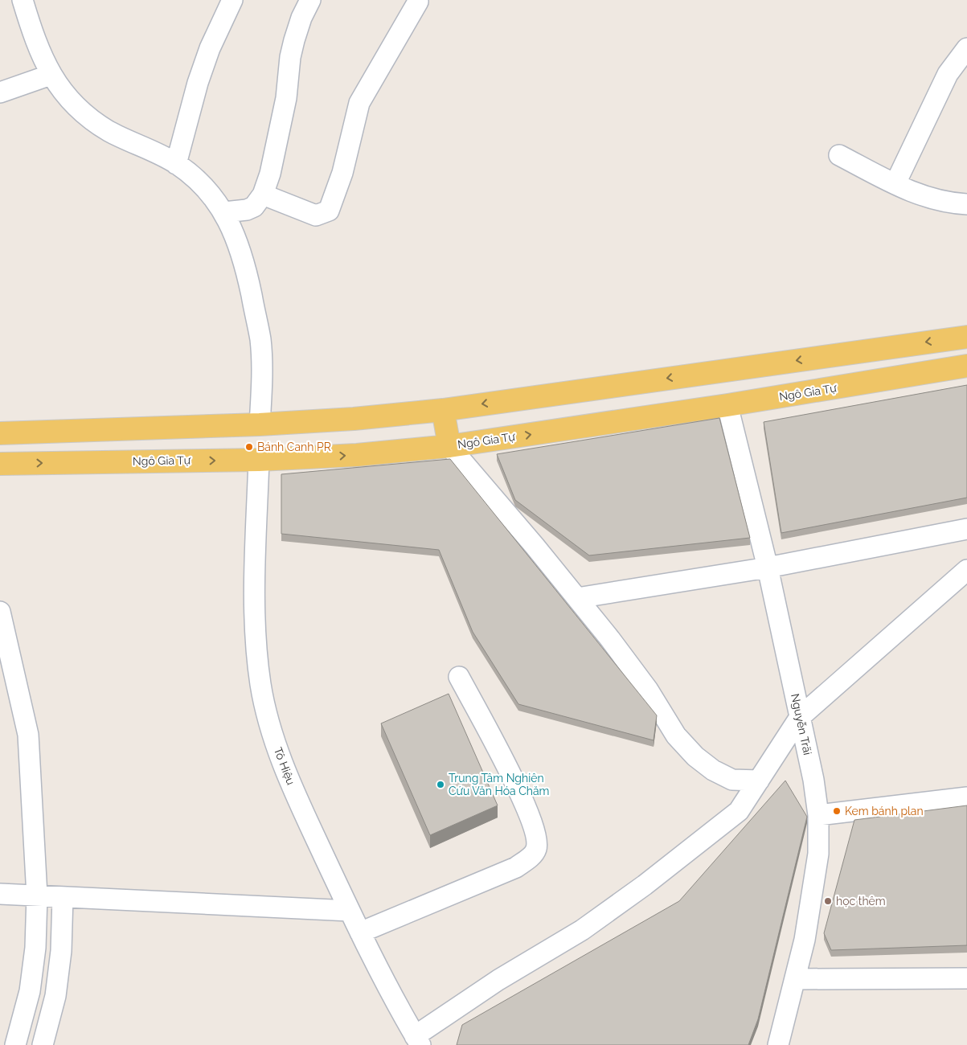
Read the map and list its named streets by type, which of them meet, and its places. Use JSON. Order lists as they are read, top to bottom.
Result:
{
  "streets": {
    "main road": ["Ngô Gia Tự"],
    "street": ["Nguyễn Trãi", "Tô Hiệu"]
  },
  "crossings": [
    ["Ngô Gia Tự", "Nguyễn Trãi"],
    ["Ngô Gia Tự", "Tô Hiệu"]
  ],
  "places": [
    "Bánh Canh PR",
    "Trung Tâm Nghiên Cứu Văn Hóa Chăm",
    "Kem bánh plan",
    "học thêm"
  ]
}
